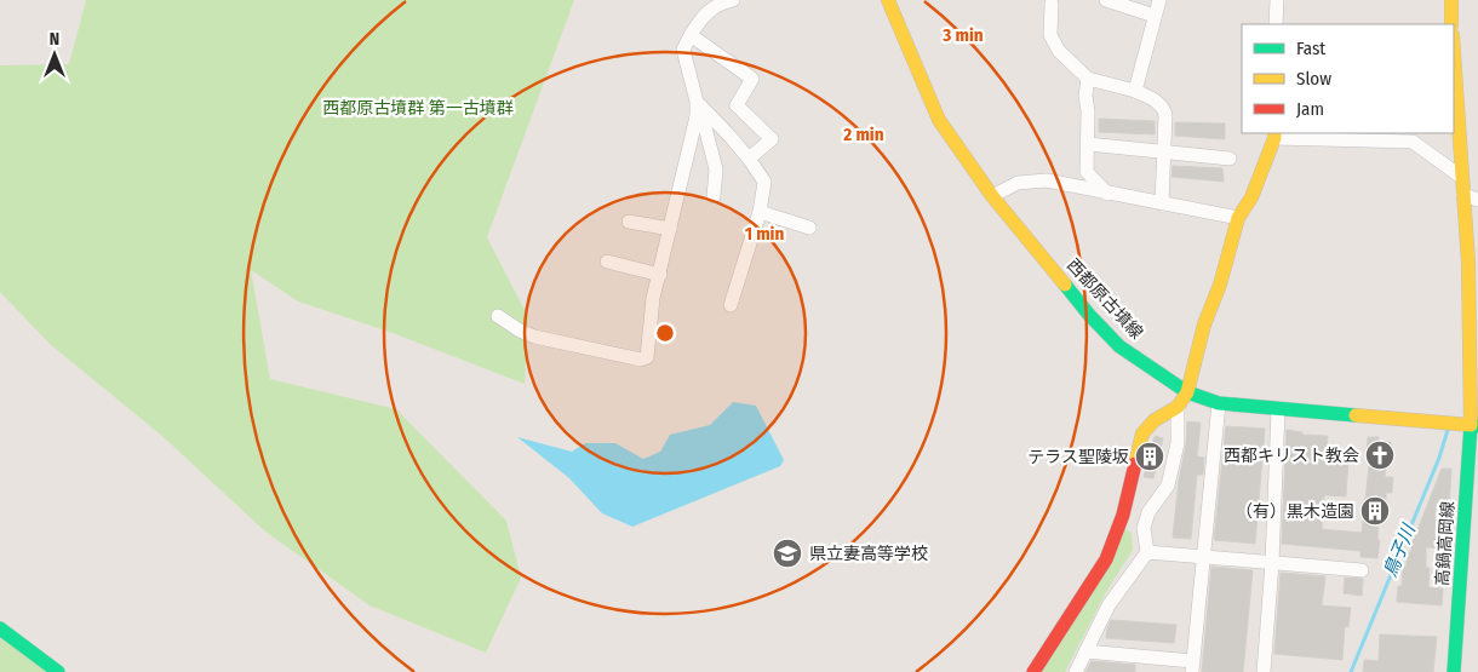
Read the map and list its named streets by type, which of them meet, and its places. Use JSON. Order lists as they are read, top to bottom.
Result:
{
  "streets": {
    "street": ["西都原古墳線", "高鍋高岡線"]
  },
  "crossings": [
    ["西都原古墳線", "高鍋高岡線"]
  ],
  "water": ["鳥子川"],
  "parks": ["西都原古墳群 第一古墳群"],
  "places": {
    "church": ["西都キリスト教会"],
    "building": ["テラス聖陵坂", "（有）黒木造園"],
    "school or university": ["県立妻高等学校"]
  },
  "legend": ["Fast", "Slow", "Jam"],
  "north": "top",
  "rings": ["3 min", "2 min", "1 min"]
}
